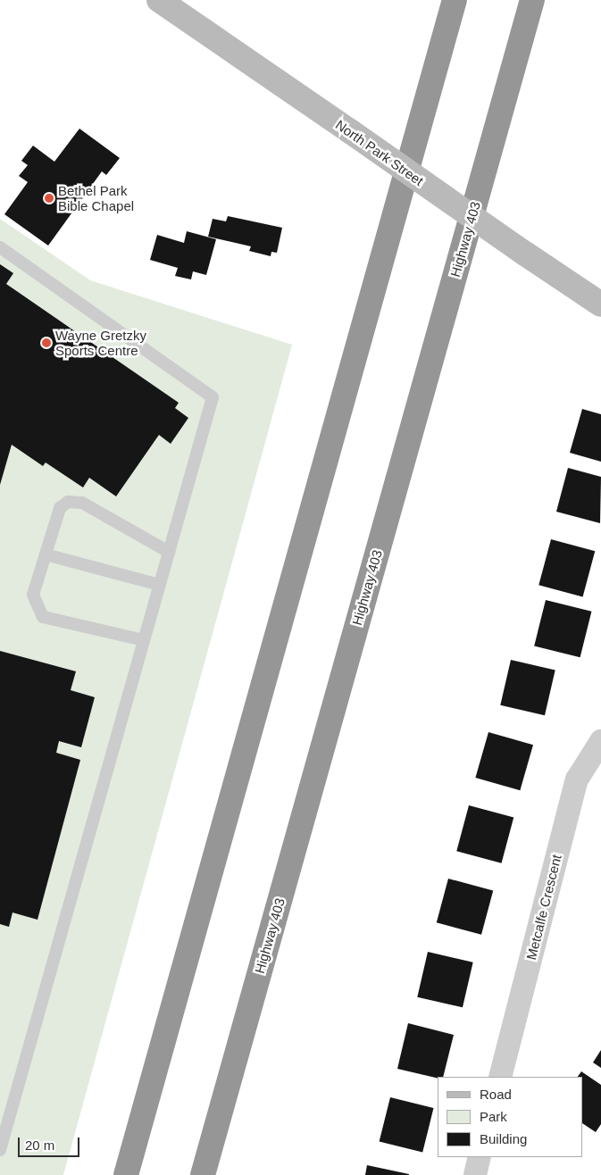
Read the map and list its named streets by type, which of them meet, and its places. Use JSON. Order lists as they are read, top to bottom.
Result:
{
  "streets": {
    "highway": ["Highway 403"],
    "main road": ["North Park Street"],
    "street": ["Metcalfe Crescent"]
  },
  "places": ["Bethel Park Bible Chapel", "Wayne Gretzky Sports Centre"],
  "legend": ["Road", "Park", "Building"],
  "scale_bar": "20 m"
}
